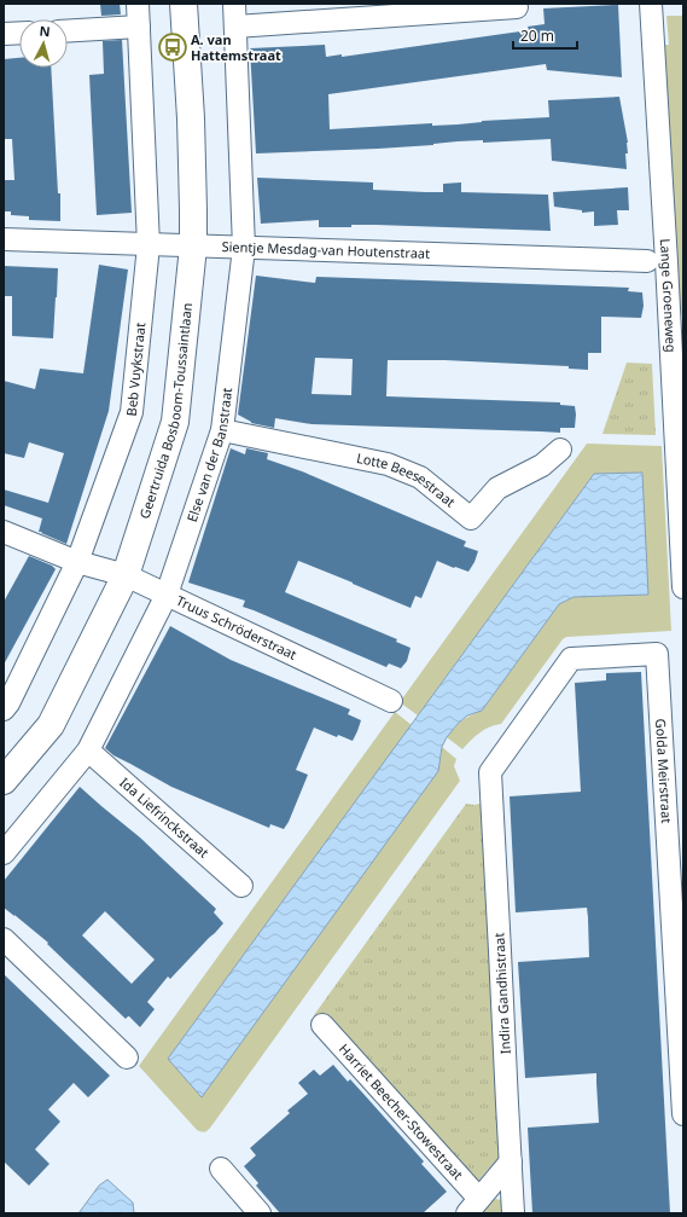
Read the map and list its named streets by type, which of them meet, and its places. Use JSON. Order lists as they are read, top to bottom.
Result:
{
  "streets": {
    "street": [
      "Sientje Mesdag-van Houtenstraat",
      "Lange Groeneweg",
      "Beb Vuykstraat",
      "Geertruida Bosboom-Toussaintlaan",
      "Else van der Banstraat",
      "Lotte Beesestraat",
      "Truus Schröderstraat",
      "Golda Meirstraat",
      "Ida Liefrinckstraat",
      "Indira Gandhistraat",
      "Harriet Beecher-Stowestraat"
    ]
  },
  "crossings": [
    ["Sientje Mesdag-van Houtenstraat", "Beb Vuykstraat"],
    ["Sientje Mesdag-van Houtenstraat", "Geertruida Bosboom-Toussaintlaan"],
    ["Sientje Mesdag-van Houtenstraat", "Else van der Banstraat"],
    ["Beb Vuykstraat", "Truus Schröderstraat"],
    ["Geertruida Bosboom-Toussaintlaan", "Truus Schröderstraat"],
    ["Else van der Banstraat", "Lotte Beesestraat"],
    ["Else van der Banstraat", "Truus Schröderstraat"],
    ["Else van der Banstraat", "Ida Liefrinckstraat"],
    ["Golda Meirstraat", "Indira Gandhistraat"]
  ],
  "places": {
    "bus stop": ["A. van Hattemstraat"]
  },
  "scale_bar": "20 m",
  "north": "top"
}
